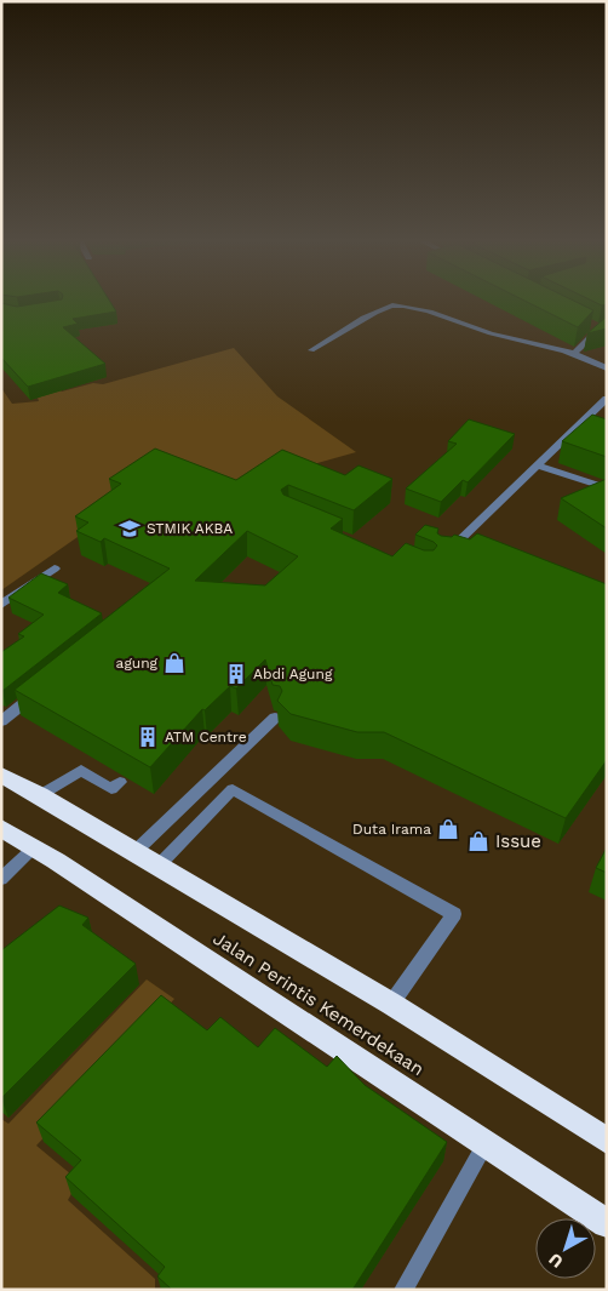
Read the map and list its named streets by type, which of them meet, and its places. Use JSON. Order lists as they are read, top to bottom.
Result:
{
  "streets": {
    "highway": ["Jalan Perintis Kemerdekaan"]
  },
  "places": {
    "school or university": ["STMIK AKBA"],
    "shop": ["agung", "Duta Irama", "Issue"],
    "building": ["Abdi Agung", "ATM Centre"]
  },
  "north": "bottom left"
}
